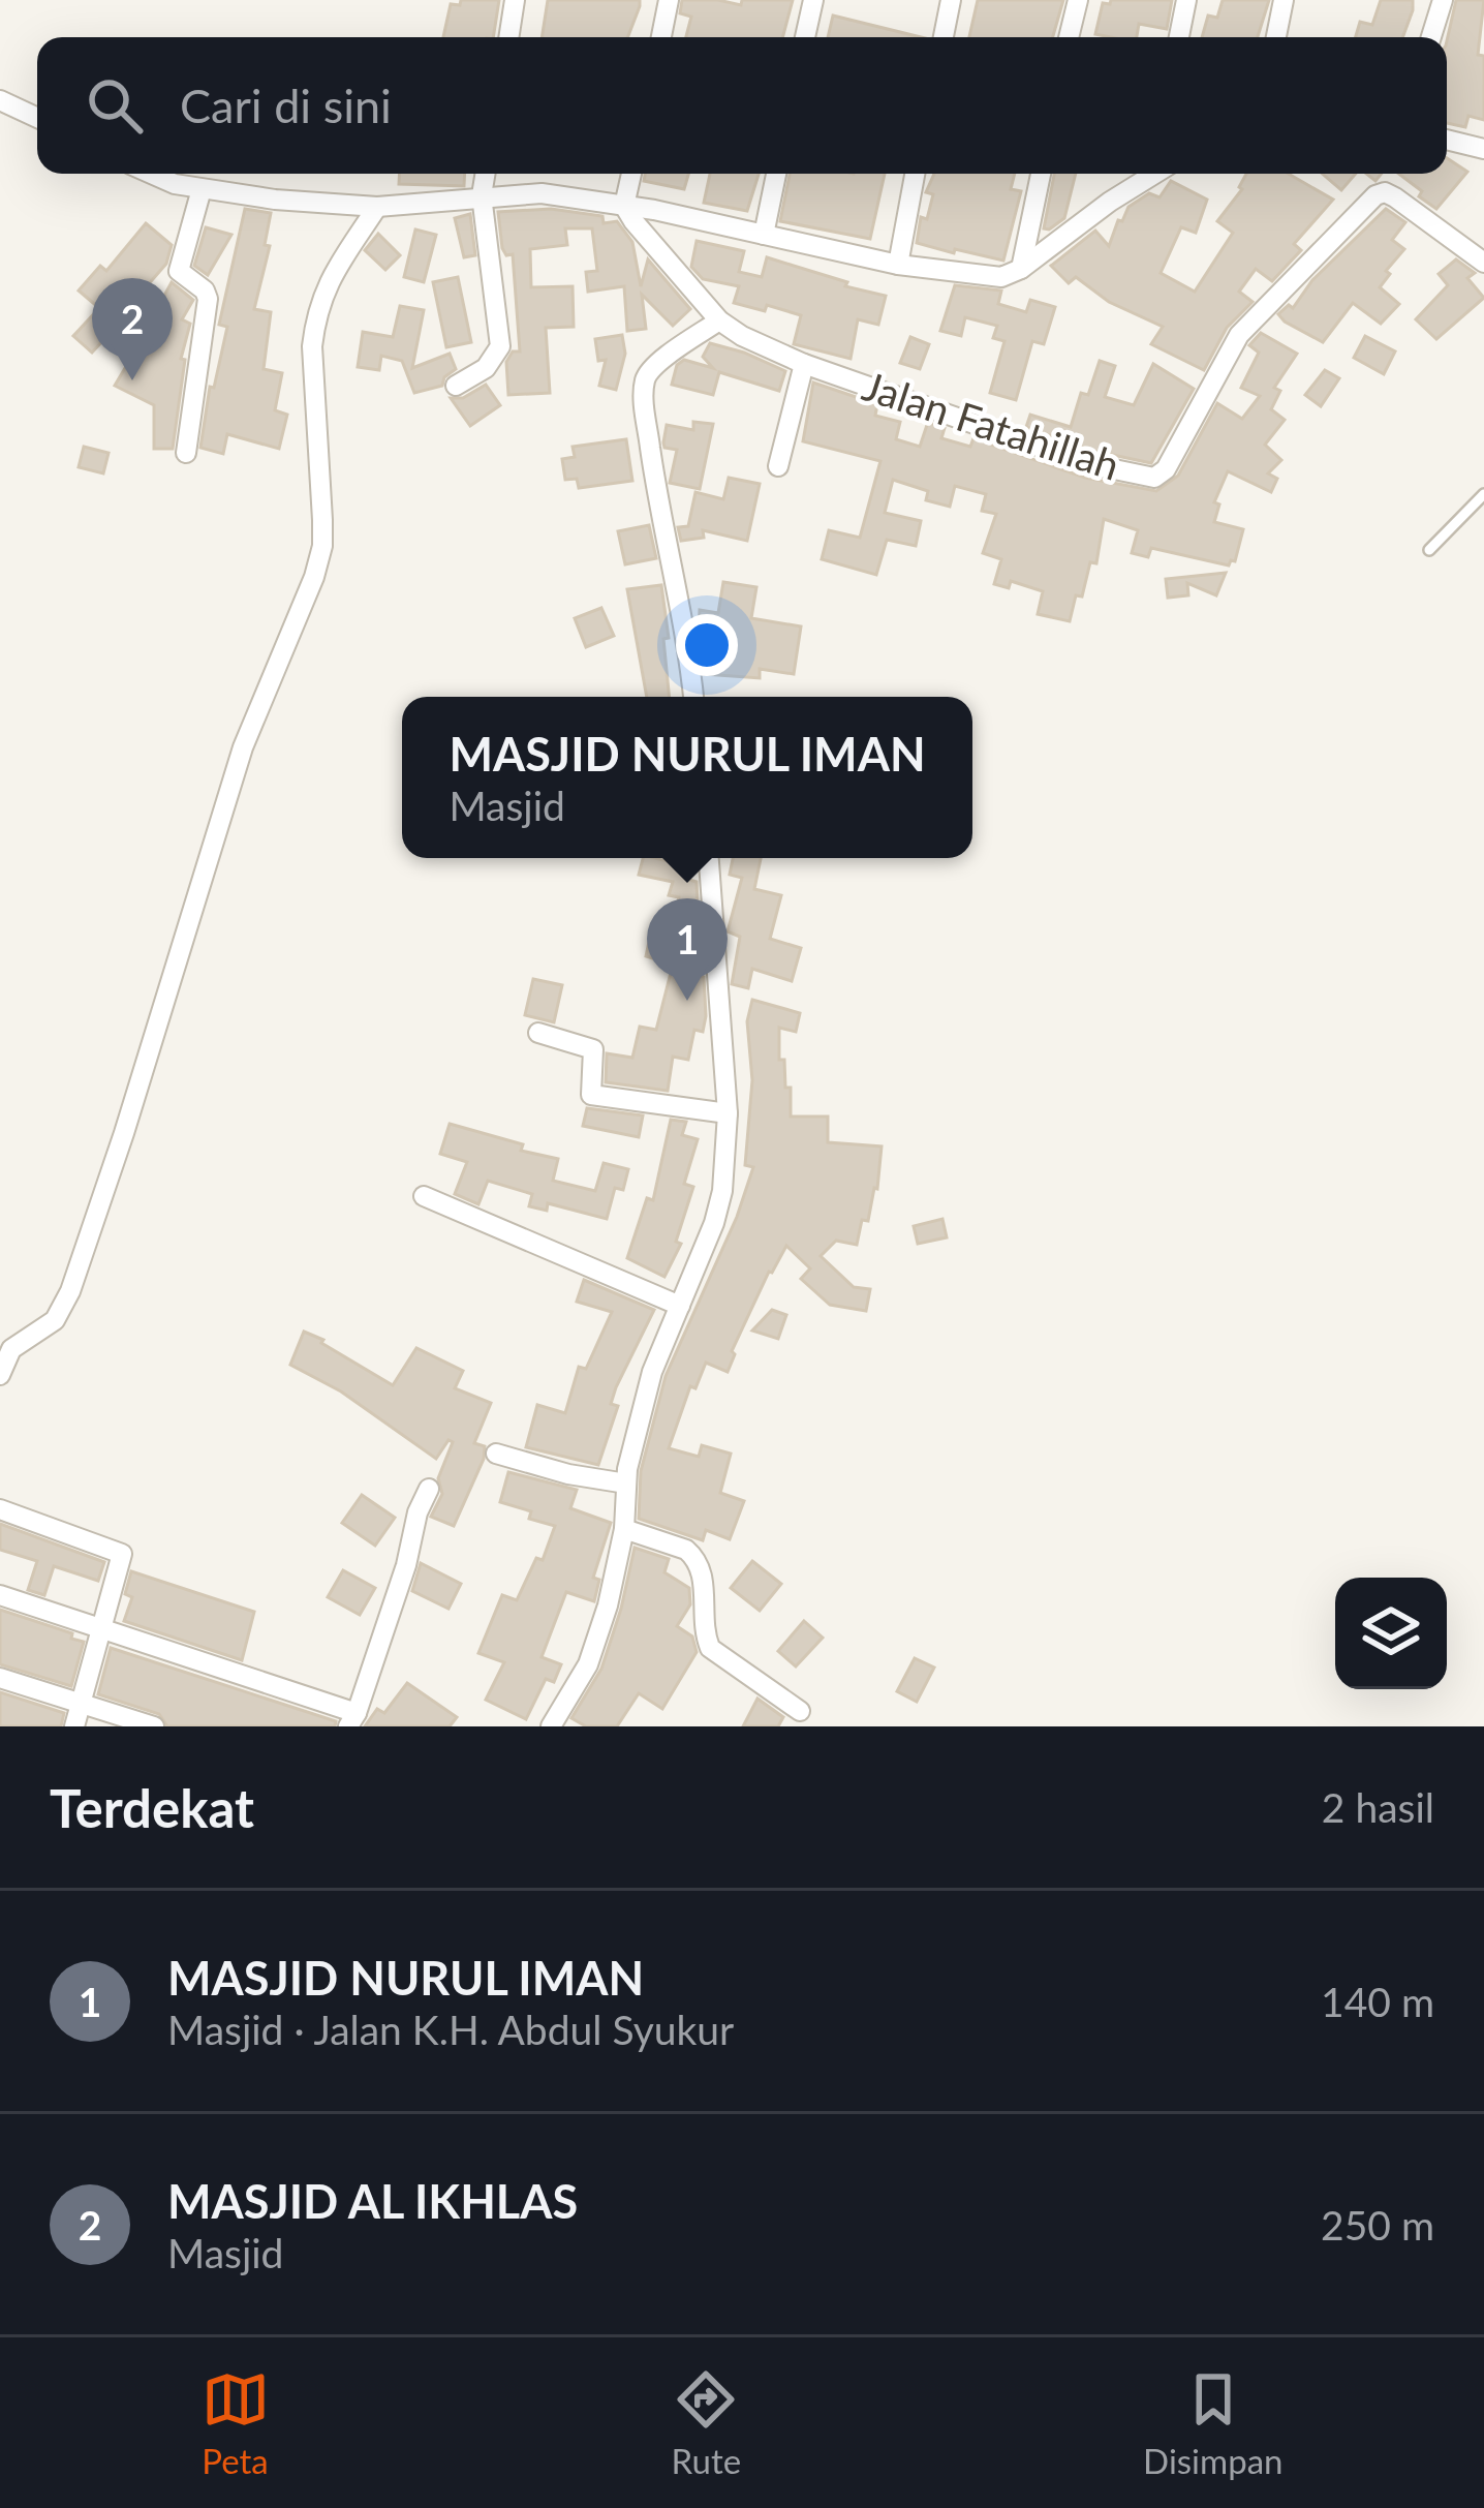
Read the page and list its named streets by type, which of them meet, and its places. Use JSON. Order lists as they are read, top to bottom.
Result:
{
  "streets": {
    "street": ["Jalan Fatahillah"]
  },
  "page": {
    "search": "Cari di sini",
    "pins": ["2", "1"],
    "popup": ["MASJID NURUL IMAN", "Masjid"],
    "heading": ["Terdekat", "2 hasil"],
    "list": [
      {
        "mark": "1",
        "name": "MASJID NURUL IMAN",
        "note": "Masjid · Jalan K.H. Abdul Syukur",
        "value": "140 m"
      },
      {
        "mark": "2",
        "name": "MASJID AL IKHLAS",
        "note": "Masjid",
        "value": "250 m"
      }
    ],
    "nav": ["Peta", "Rute", "Disimpan"]
  }
}
